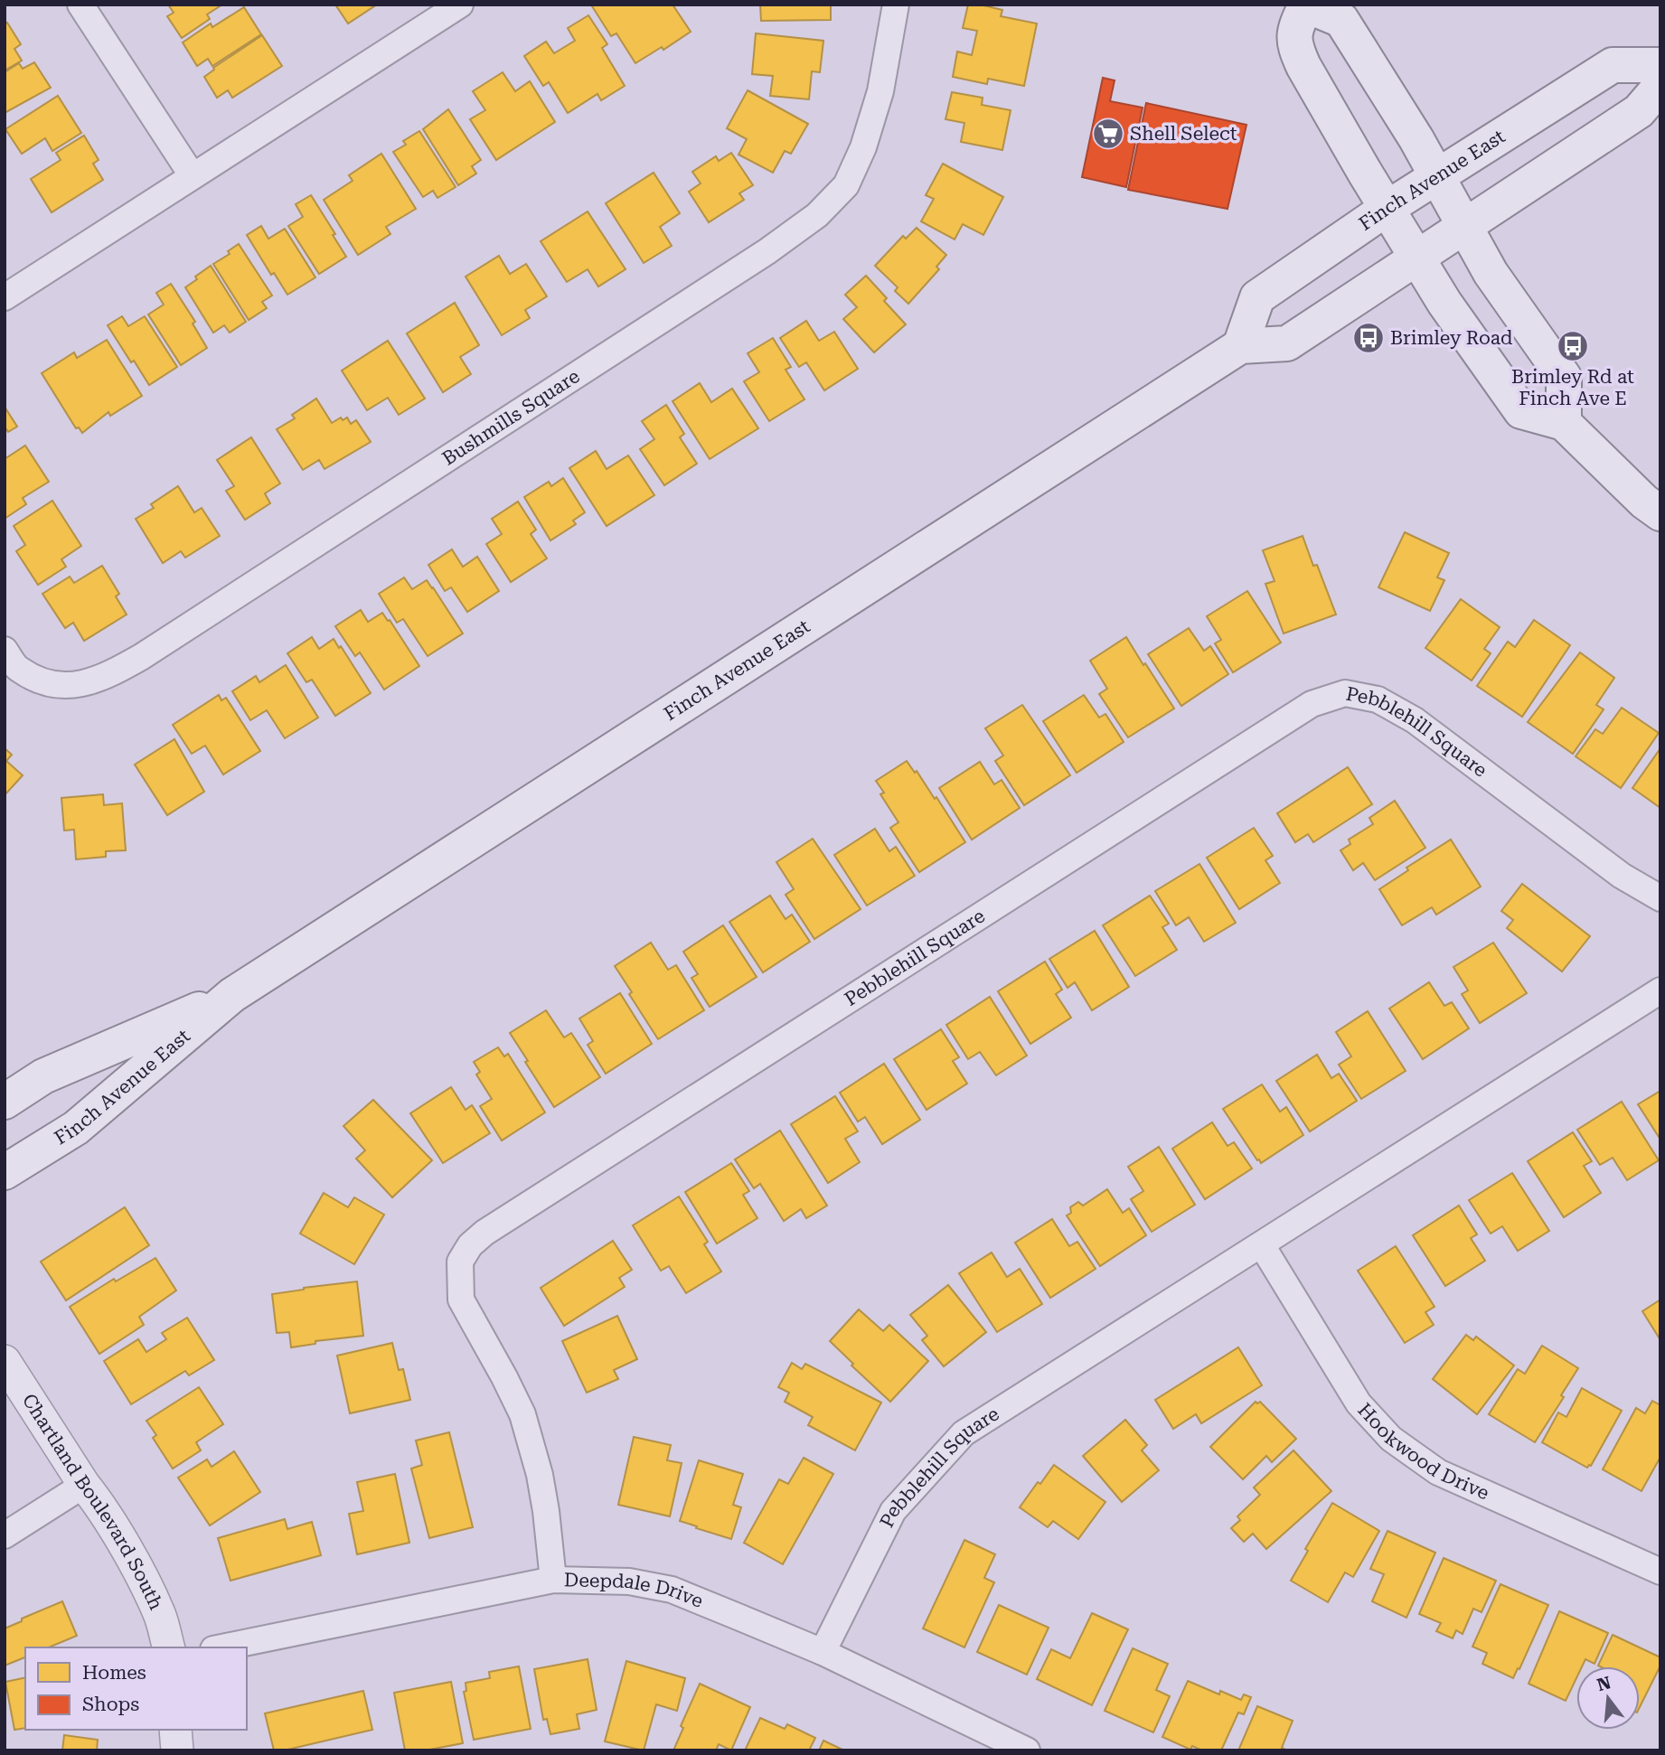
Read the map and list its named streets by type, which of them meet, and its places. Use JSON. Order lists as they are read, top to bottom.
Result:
{
  "streets": {
    "main road": ["Finch Avenue East"],
    "street": [
      "Bushmills Square",
      "Pebblehill Square",
      "Hookwood Drive",
      "Chartland Boulevard South",
      "Deepdale Drive"
    ]
  },
  "crossings": [
    ["Pebblehill Square", "Hookwood Drive"],
    ["Pebblehill Square", "Deepdale Drive"]
  ],
  "places": {
    "supermarket": ["Shell Select"],
    "bus stop": ["Brimley Road", "Brimley Rd at Finch Ave E"]
  },
  "legend": ["Homes", "Shops"],
  "north": "top"
}
